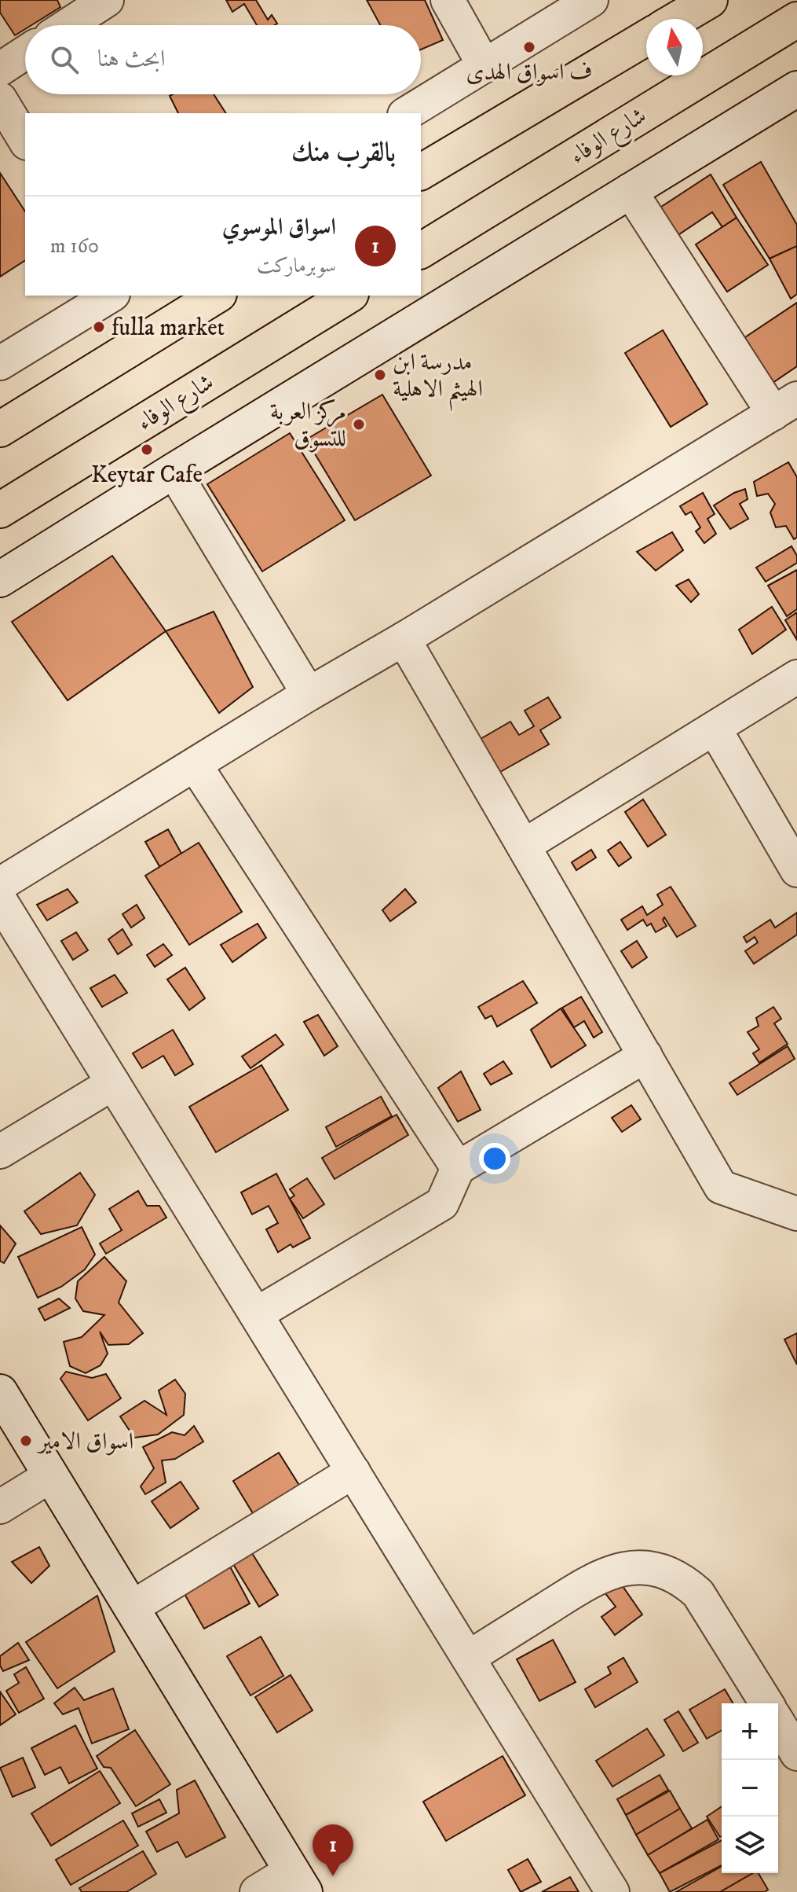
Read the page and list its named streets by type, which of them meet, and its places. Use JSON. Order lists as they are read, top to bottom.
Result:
{
  "streets": {
    "main road": ["شارع الوفاء"]
  },
  "places": [
    "ف اسواق الهدى",
    "fulla market",
    "مدرسة ابن الهيثم الاهلية",
    "مركز العربة للتسوق",
    "Keytar Cafe",
    "اسواق الامير"
  ],
  "north": "top",
  "page": {
    "search": "ابحث هنا",
    "heading": "بالقرب منك",
    "list": [
      {
        "mark": "1",
        "name": "اسواق الموسوي",
        "note": "سوبرماركت",
        "value": "160 m"
      }
    ],
    "map_buttons": ["+", "−"],
    "pins": "1"
  }
}
